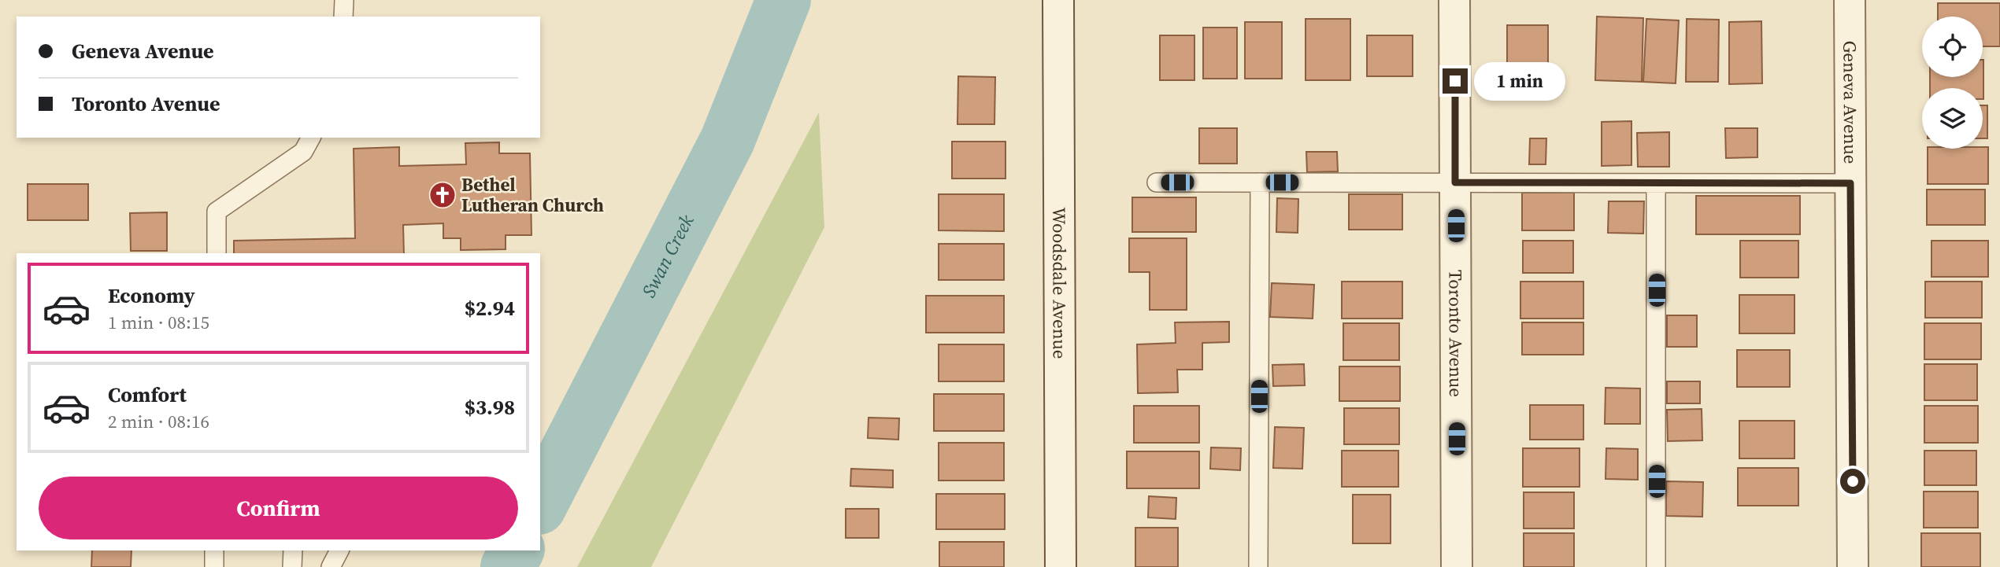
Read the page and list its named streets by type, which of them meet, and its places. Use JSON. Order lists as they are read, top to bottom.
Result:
{
  "streets": {
    "street": ["Geneva Avenue", "Woodsdale Avenue", "Toronto Avenue"]
  },
  "water": ["Swan Creek"],
  "places": {
    "church": ["Bethel Lutheran Church"]
  },
  "page": {
    "banner": ["Geneva Avenue", "Toronto Avenue"],
    "bubble": "1 min",
    "list": [
      {
        "name": "Economy",
        "note": "1 min · 08:15",
        "value": "$2.94"
      },
      {
        "name": "Comfort",
        "note": "2 min · 08:16",
        "value": "$3.98"
      }
    ],
    "buttons": "Confirm"
  }
}
